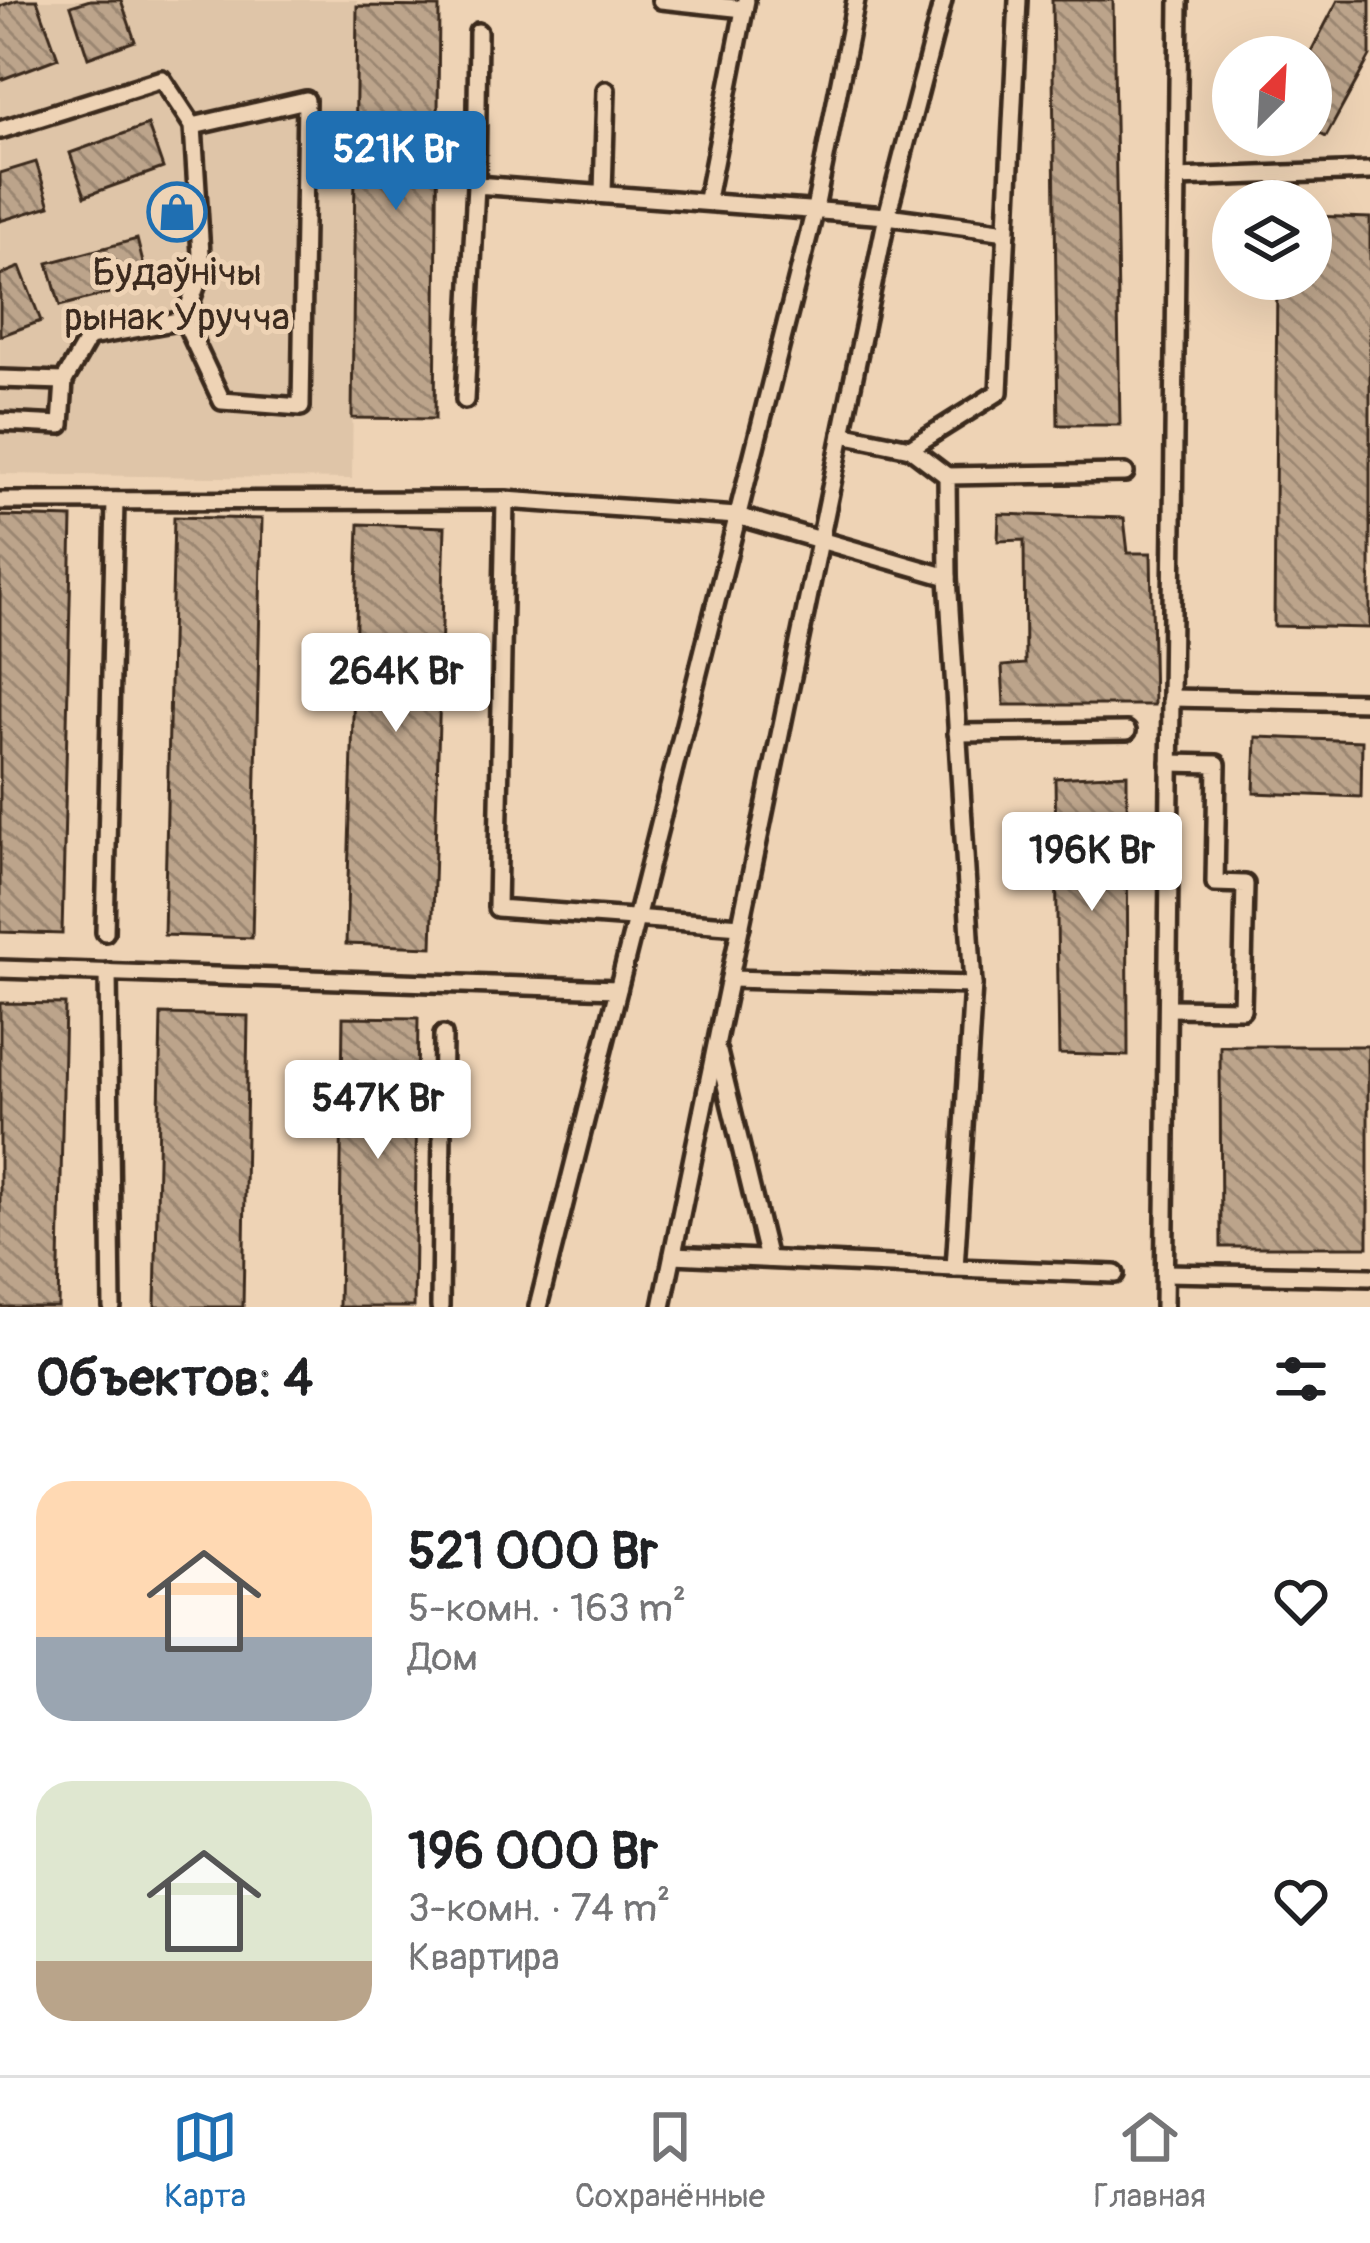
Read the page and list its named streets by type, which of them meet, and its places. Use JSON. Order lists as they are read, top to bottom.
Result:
{
  "places": {
    "shop": ["Будаўнічы рынак Уручча"]
  },
  "north": "top right",
  "page": {
    "price": [
      "521K Br",
      "264K Br",
      "196K Br",
      "547K Br"
    ],
    "heading": "Объектов: 4",
    "list": [
      {
        "name": "521 000 Br",
        "note": "5-комн. · 163 m² · Дом"
      },
      {
        "name": "196 000 Br",
        "note": "3-комн. · 74 m² · Квартира"
      }
    ],
    "tabs": ["Карта", "Сохранённые", "Главная"]
  }
}
